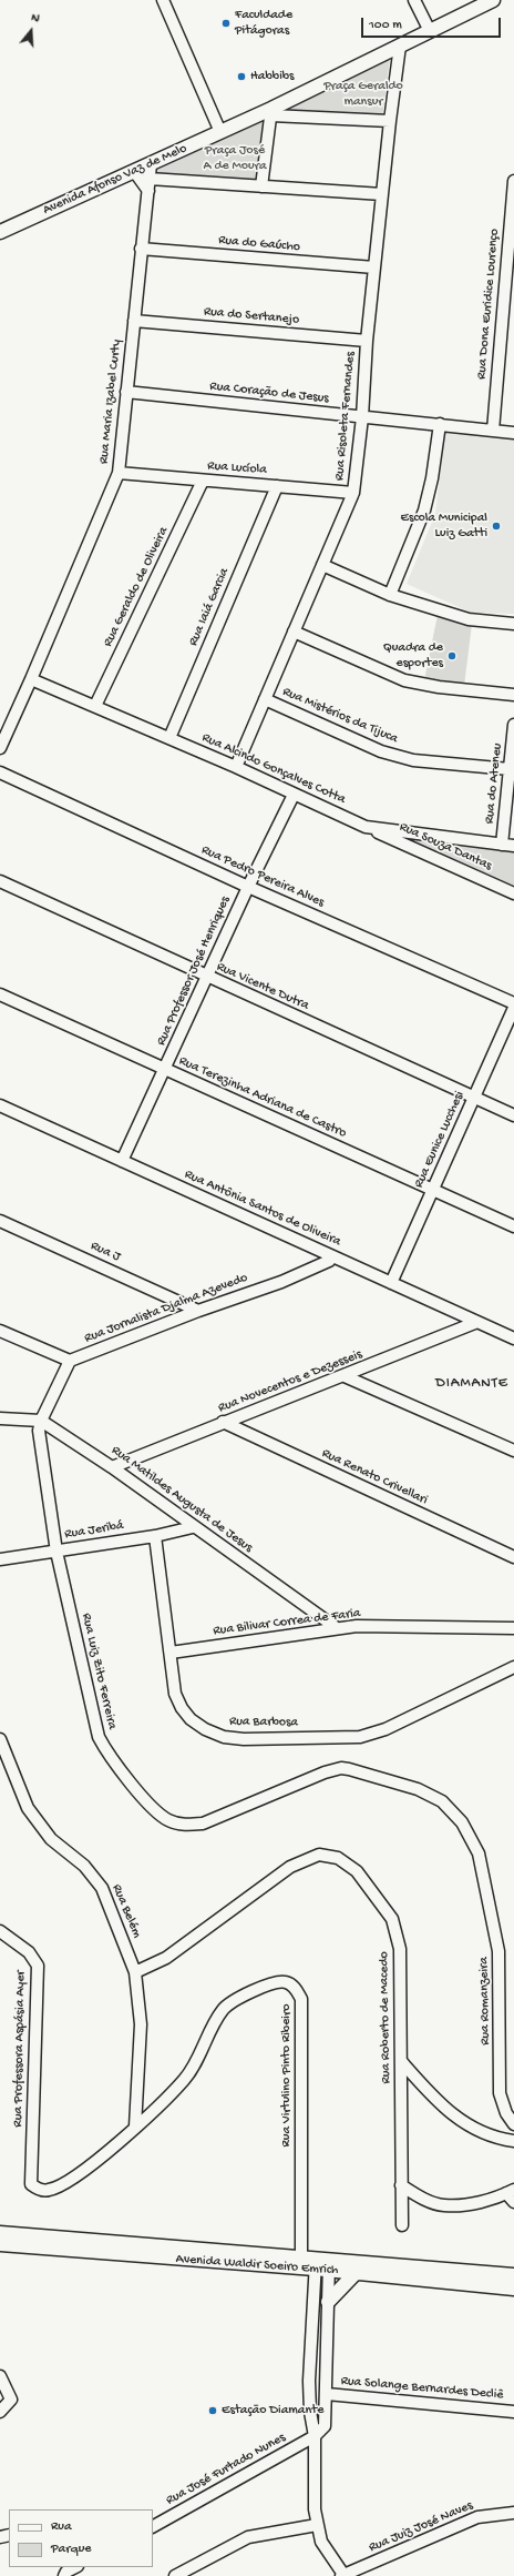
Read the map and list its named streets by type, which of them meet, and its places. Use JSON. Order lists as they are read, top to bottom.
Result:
{
  "streets": {
    "main road": ["Avenida Afonso Vaz de Melo", "Avenida Waldir Soeiro Emrich"],
    "street": [
      "Rua do Gaúcho",
      "Rua Dona Euridice Lourenço",
      "Rua do Sertanejo",
      "Rua Coração de Jesus",
      "Rua Maria Izabel Curty",
      "Rua Risoleta Fernandes",
      "Rua Lucíola",
      "Rua Geraldo de Oliveira",
      "Rua Iaiá Garcia",
      "Rua Mistérios da Tijuca",
      "Rua Alcindo Gonçalves Cotta",
      "Rua do Ateneu",
      "Rua Souza Dantas",
      "Rua Pedro Pereira Alves",
      "Rua Professor José Henriques",
      "Rua Vicente Dutra",
      "Rua Terezinha Adriana de Castro",
      "Rua Eunice Lucchesi",
      "Rua Antônia Santos de Oliveira",
      "Rua J",
      "Rua Jornalista Djalma Azevedo",
      "Rua Novecentos e Dezesseis",
      "Rua Renato Crivellari",
      "Rua Matildes Augusta de Jesus",
      "Rua Jeribá",
      "Rua Bilivar Correa de Faria",
      "Rua Luiz Zito Ferreira",
      "Rua Barbosa",
      "Rua Belém",
      "Rua Romanzeira",
      "Rua Roberto de Macedo",
      "Rua Professora Aspásia Ayer",
      "Rua Virtulino Pinto Ribeiro",
      "Rua Solange Bernardes Decliê",
      "Rua José Furtado Nunes",
      "Rua Juiz José Naves"
    ]
  },
  "crossings": [
    ["Avenida Afonso Vaz de Melo", "Rua Maria Izabel Curty"],
    ["Avenida Afonso Vaz de Melo", "Rua Risoleta Fernandes"],
    ["Rua do Gaúcho", "Rua Maria Izabel Curty"],
    ["Rua do Gaúcho", "Rua Risoleta Fernandes"],
    ["Rua Dona Euridice Lourenço", "Rua Coração de Jesus"],
    ["Rua do Sertanejo", "Rua Maria Izabel Curty"],
    ["Rua do Sertanejo", "Rua Risoleta Fernandes"],
    ["Rua Coração de Jesus", "Rua Maria Izabel Curty"],
    ["Rua Coração de Jesus", "Rua Risoleta Fernandes"],
    ["Rua Maria Izabel Curty", "Rua Lucíola"],
    ["Rua Maria Izabel Curty", "Rua Alcindo Gonçalves Cotta"],
    ["Rua Risoleta Fernandes", "Rua Lucíola"],
    ["Rua Risoleta Fernandes", "Rua Mistérios da Tijuca"],
    ["Rua Risoleta Fernandes", "Rua Alcindo Gonçalves Cotta"],
    ["Rua Lucíola", "Rua Geraldo de Oliveira"],
    ["Rua Lucíola", "Rua Iaiá Garcia"],
    ["Rua Geraldo de Oliveira", "Rua Alcindo Gonçalves Cotta"],
    ["Rua Iaiá Garcia", "Rua Alcindo Gonçalves Cotta"],
    ["Rua Mistérios da Tijuca", "Rua do Ateneu"],
    ["Rua Alcindo Gonçalves Cotta", "Rua do Ateneu"],
    ["Rua Alcindo Gonçalves Cotta", "Rua Souza Dantas"],
    ["Rua Alcindo Gonçalves Cotta", "Rua Professor José Henriques"],
    ["Rua Pedro Pereira Alves", "Rua Professor José Henriques"],
    ["Rua Professor José Henriques", "Rua Vicente Dutra"],
    ["Rua Professor José Henriques", "Rua Terezinha Adriana de Castro"],
    ["Rua Professor José Henriques", "Rua Antônia Santos de Oliveira"],
    ["Rua Vicente Dutra", "Rua Eunice Lucchesi"],
    ["Rua Terezinha Adriana de Castro", "Rua Eunice Lucchesi"],
    ["Rua Eunice Lucchesi", "Rua Antônia Santos de Oliveira"],
    ["Rua Antônia Santos de Oliveira", "Rua Jornalista Djalma Azevedo"],
    ["Rua Antônia Santos de Oliveira", "Rua Novecentos e Dezesseis"],
    ["Rua J", "Rua Jornalista Djalma Azevedo"],
    ["Rua Novecentos e Dezesseis", "Rua Renato Crivellari"],
    ["Rua Novecentos e Dezesseis", "Rua Matildes Augusta de Jesus"],
    ["Rua Matildes Augusta de Jesus", "Rua Jeribá"],
    ["Rua Matildes Augusta de Jesus", "Rua Bilivar Correa de Faria"],
    ["Rua Matildes Augusta de Jesus", "Rua Luiz Zito Ferreira"],
    ["Rua Jeribá", "Rua Luiz Zito Ferreira"],
    ["Rua Jeribá", "Rua Barbosa"],
    ["Rua Bilivar Correa de Faria", "Rua Barbosa"],
    ["Rua Luiz Zito Ferreira", "Rua Romanzeira"],
    ["Rua Belém", "Rua Roberto de Macedo"],
    ["Rua Belém", "Rua Virtulino Pinto Ribeiro"],
    ["Rua Professora Aspásia Ayer", "Rua Virtulino Pinto Ribeiro"],
    ["Rua Virtulino Pinto Ribeiro", "Avenida Waldir Soeiro Emrich"]
  ],
  "districts": ["DIAMANTE"],
  "parks": ["Praça Geraldo mansur", "Praça José A de Moura"],
  "places": [
    "Faculdade Pitágoras",
    "Habbibs",
    "Escola Municipal Luiz Gatti",
    "Quadra de esportes",
    "Estação Diamante"
  ],
  "legend": ["Rua", "Parque"],
  "scale_bar": "100 m",
  "north": "top"
}
